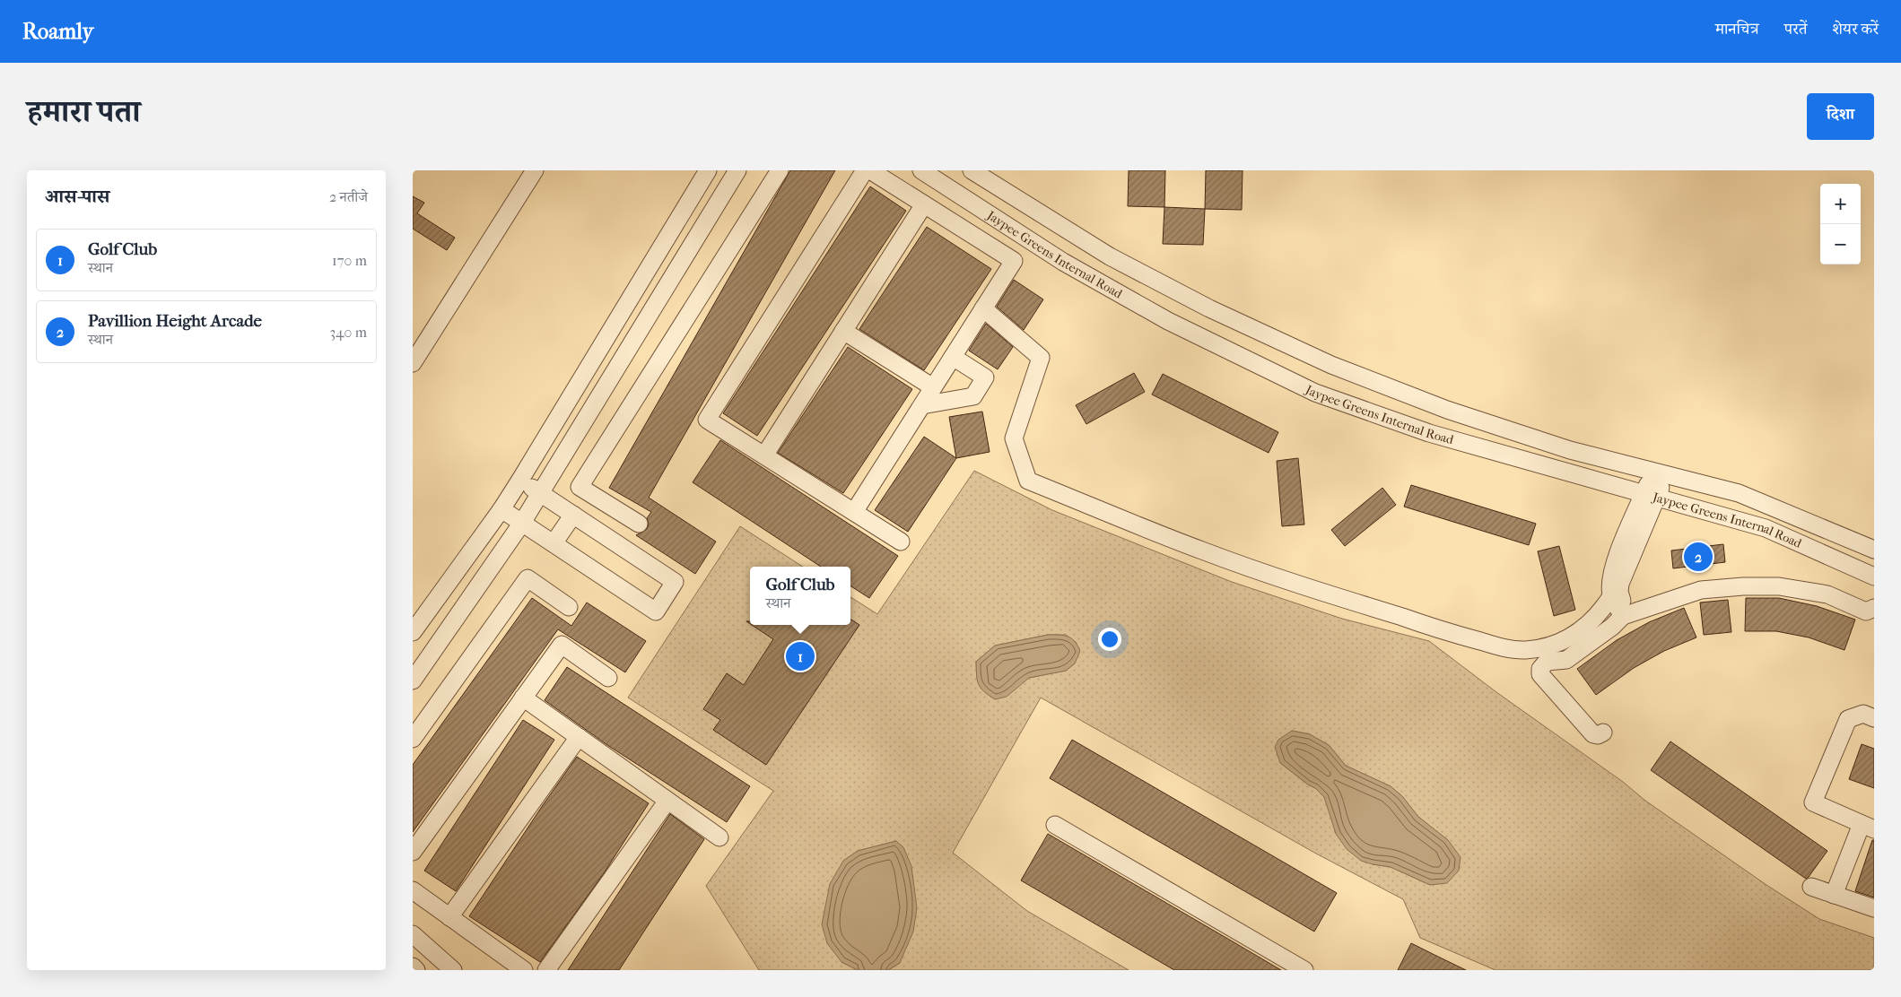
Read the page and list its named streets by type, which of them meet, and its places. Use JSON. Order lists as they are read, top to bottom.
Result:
{
  "streets": {
    "street": ["Jaypee Greens Internal Road"]
  },
  "page": {
    "header": "Roamly",
    "nav": ["मानचित्र", "परतें", "शेयर करें"],
    "title": "हमारा पता",
    "buttons": "दिशा",
    "heading": ["आस-पास", "2 नतीजे"],
    "map_buttons": ["+", "−"],
    "list": [
      {
        "mark": "1",
        "name": "Golf Club",
        "note": "स्थान",
        "value": "170 m"
      },
      {
        "mark": "2",
        "name": "Pavillion Height Arcade",
        "note": "स्थान",
        "value": "340 m"
      }
    ],
    "pins": ["2", "1"],
    "popup": ["Golf Club", "स्थान"]
  }
}
